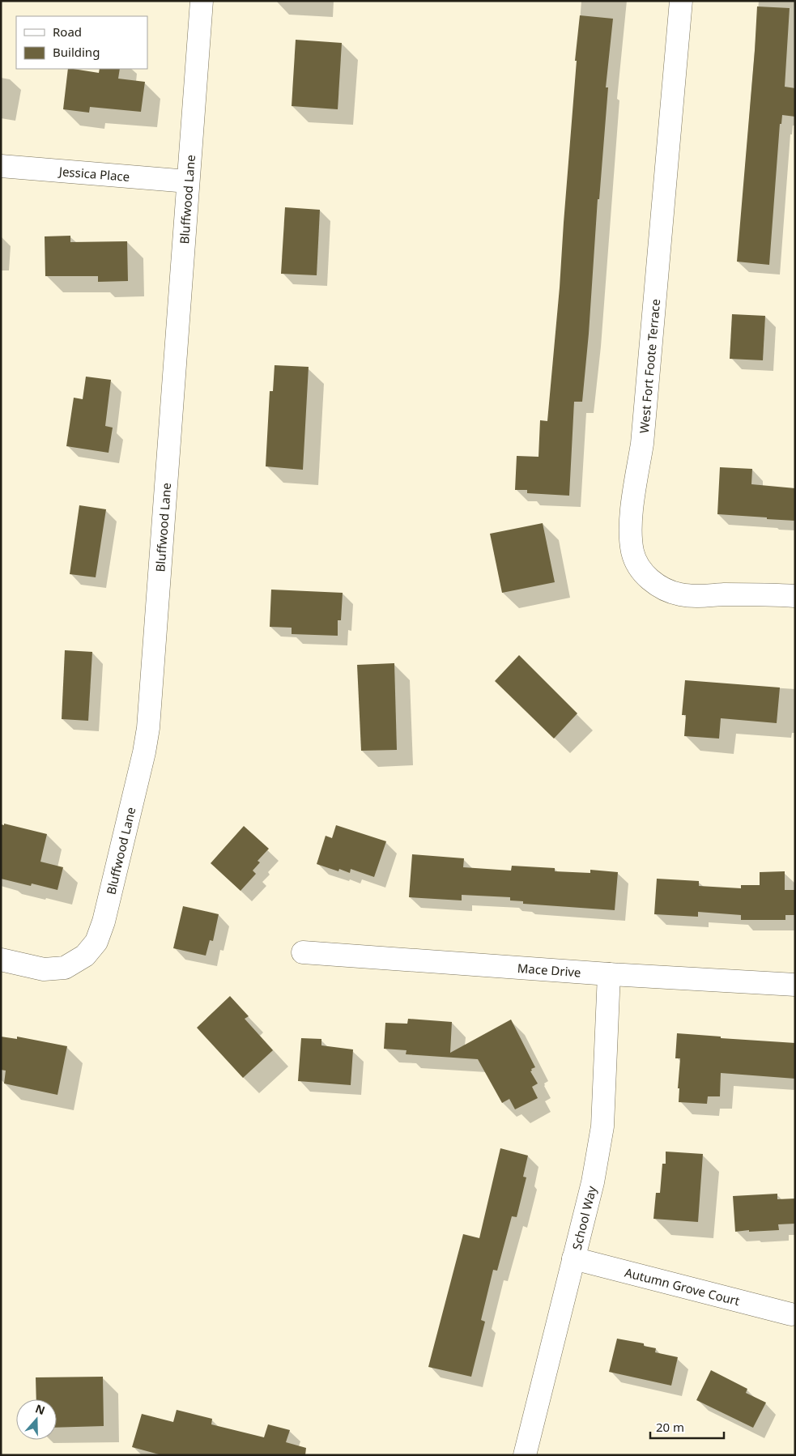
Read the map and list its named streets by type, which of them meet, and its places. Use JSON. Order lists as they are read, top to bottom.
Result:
{
  "streets": {
    "street": [
      "Jessica Place",
      "Bluffwood Lane",
      "West Fort Foote Terrace",
      "Mace Drive",
      "School Way",
      "Autumn Grove Court"
    ]
  },
  "crossings": [
    ["Jessica Place", "Bluffwood Lane"],
    ["Mace Drive", "School Way"],
    ["School Way", "Autumn Grove Court"]
  ],
  "legend": ["Road", "Building"],
  "scale_bar": "20 m",
  "north": "top"
}
